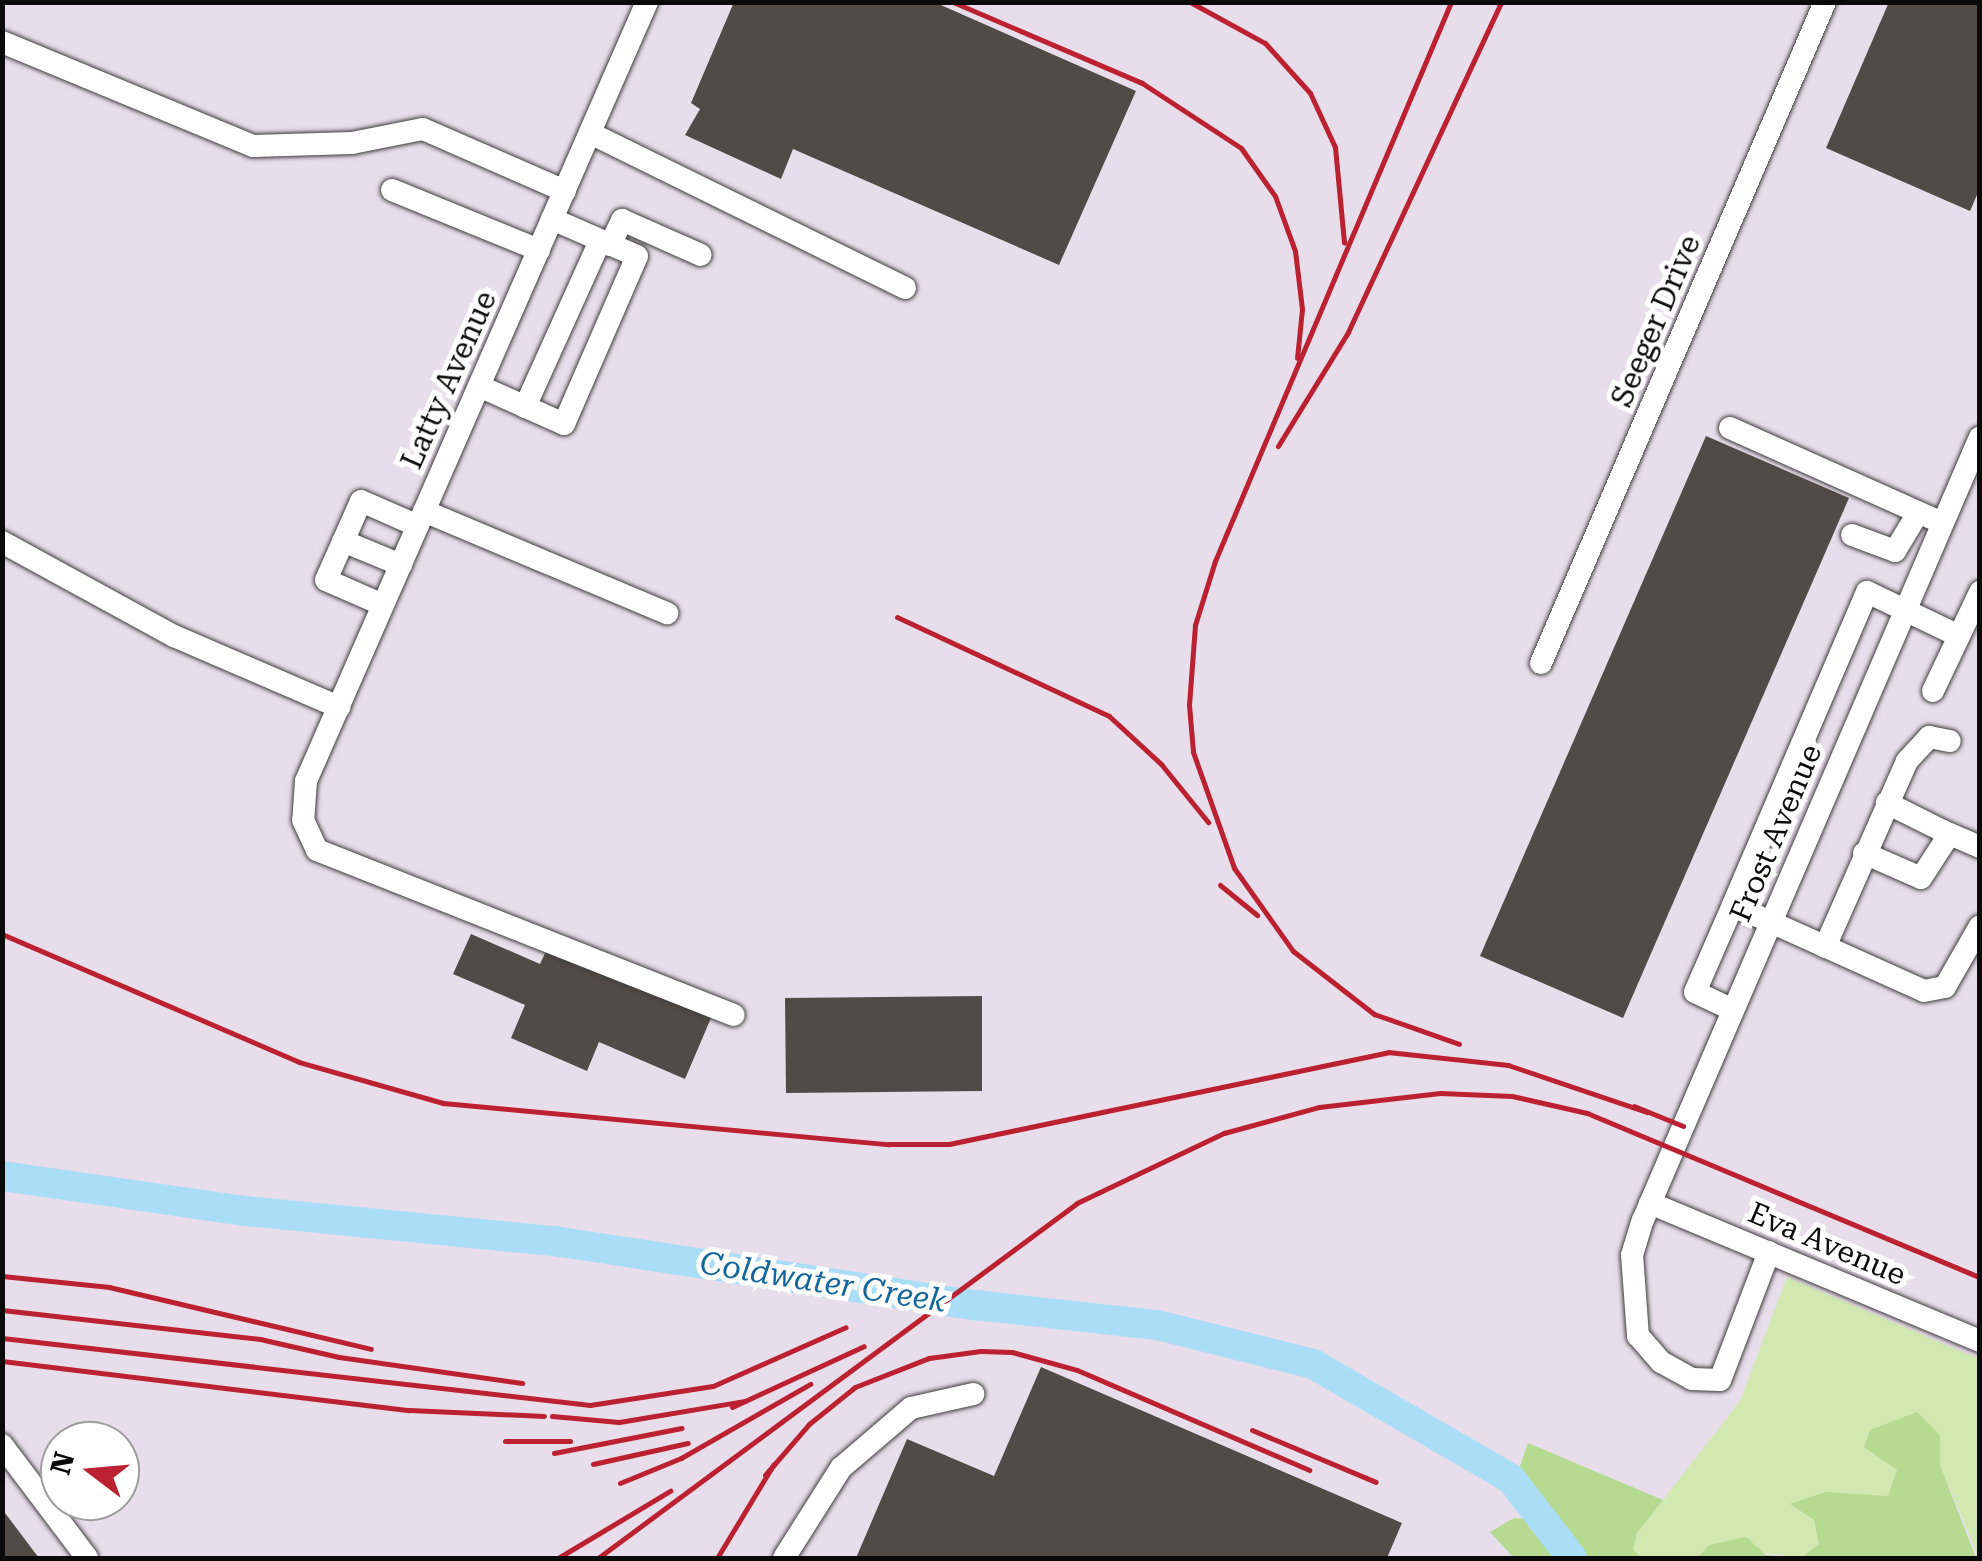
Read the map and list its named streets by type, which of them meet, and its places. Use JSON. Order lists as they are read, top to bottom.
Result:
{
  "streets": {
    "street": [
      "Seeger Drive",
      "Latty Avenue",
      "Frost Avenue",
      "Eva Avenue"
    ]
  },
  "crossings": [
    ["Frost Avenue", "Eva Avenue"]
  ],
  "water": ["Coldwater Creek"],
  "north": "left"
}
